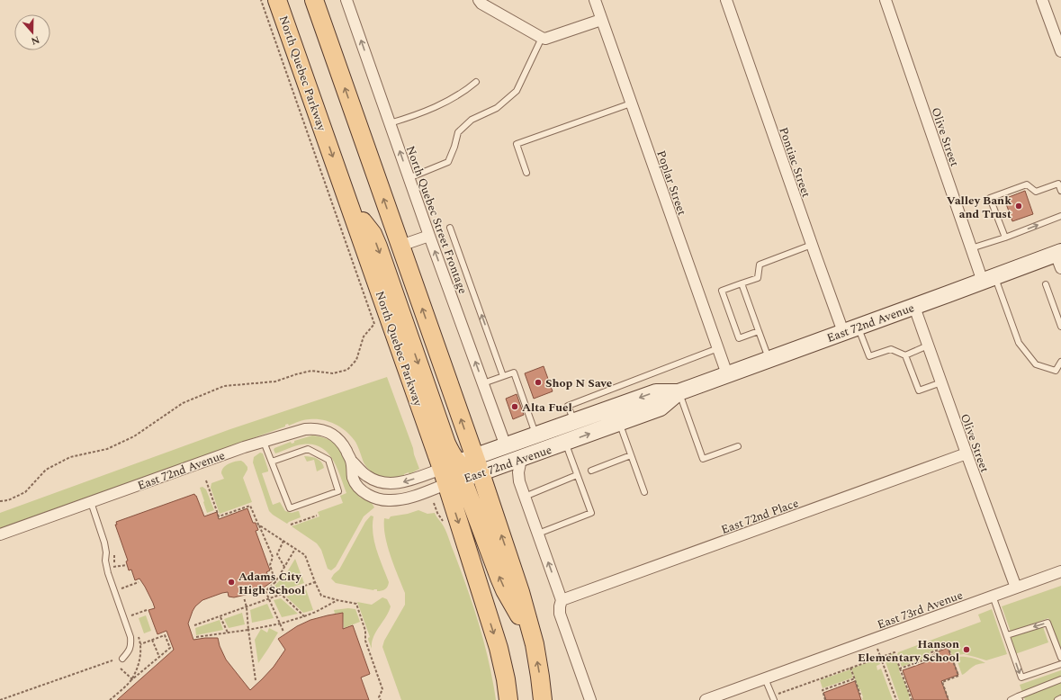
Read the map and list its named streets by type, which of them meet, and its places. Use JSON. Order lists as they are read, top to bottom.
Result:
{
  "streets": {
    "main road": ["North Quebec Parkway", "East 72nd Avenue"],
    "street": [
      "Olive Street",
      "Pontiac Street",
      "Poplar Street",
      "North Quebec Street Frontage",
      "East 72nd Place",
      "East 73rd Avenue"
    ]
  },
  "crossings": [
    ["North Quebec Parkway", "East 72nd Avenue"],
    ["Olive Street", "East 72nd Avenue"],
    ["Olive Street", "East 72nd Place"],
    ["Olive Street", "East 73rd Avenue"],
    ["Pontiac Street", "East 72nd Avenue"],
    ["Poplar Street", "East 72nd Avenue"],
    ["North Quebec Street Frontage", "East 72nd Avenue"]
  ],
  "one_way": ["North Quebec Street Frontage"],
  "places": [
    "Valley Bank and Trust",
    "Shop N Save",
    "Alta Fuel",
    "Adams City High School",
    "Hanson Elementary School"
  ],
  "north": "bottom"
}
